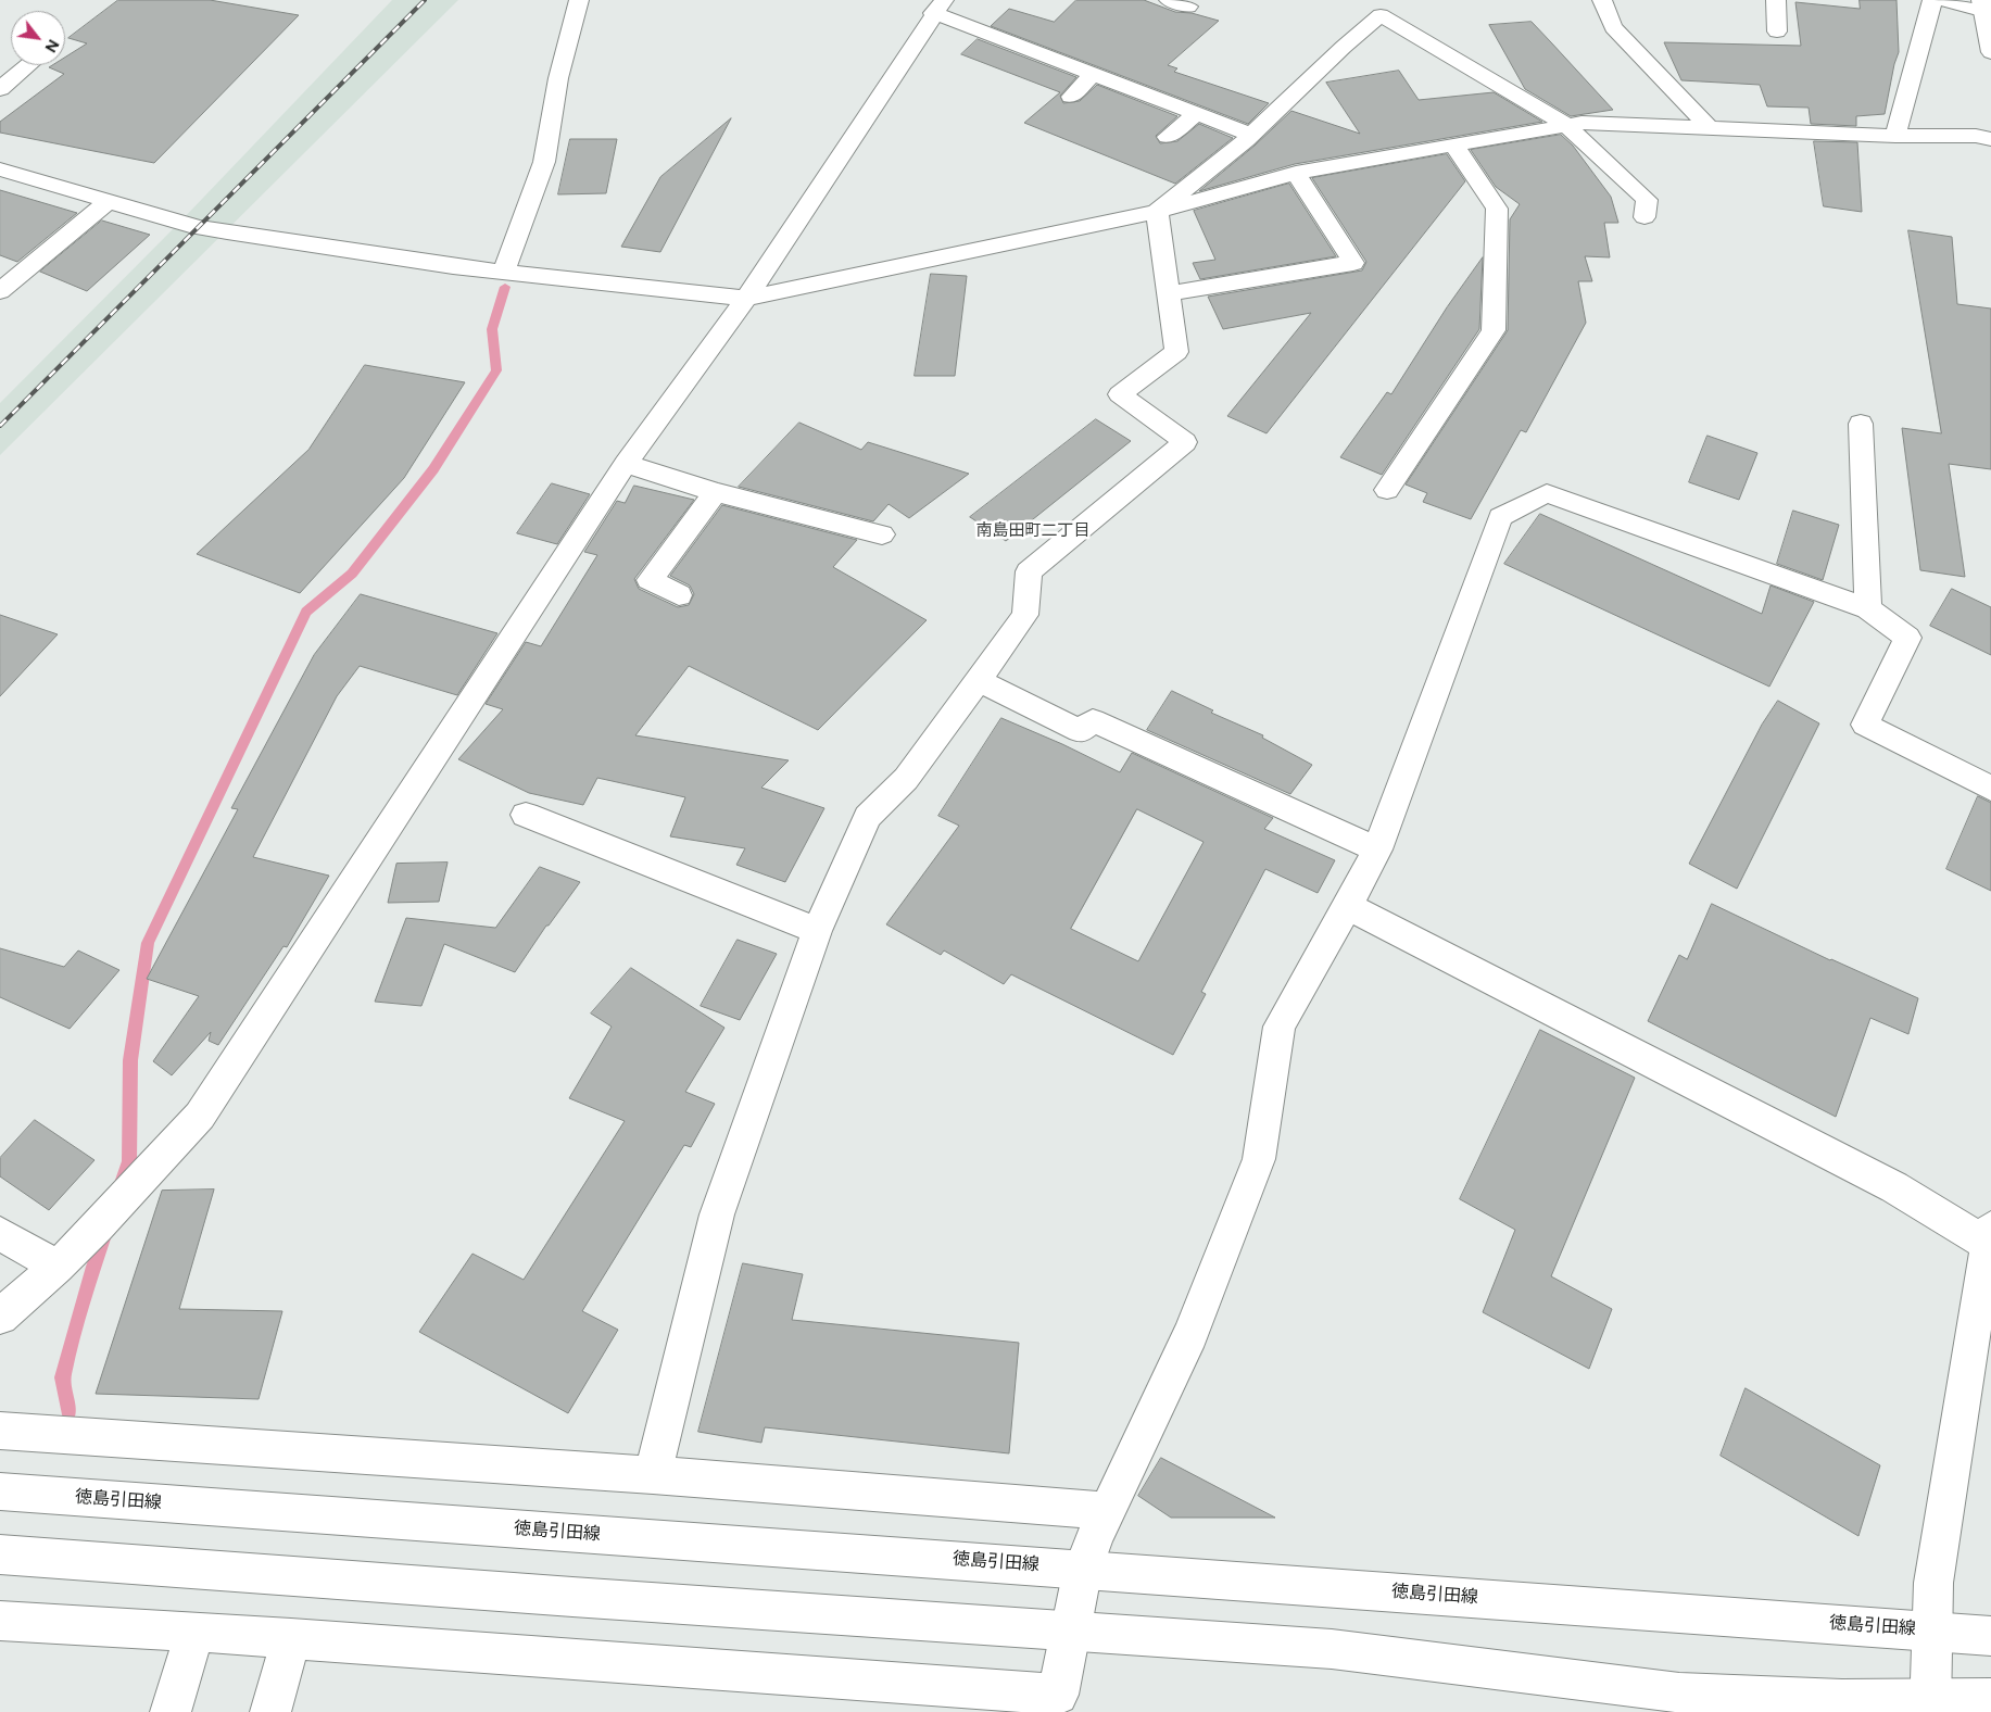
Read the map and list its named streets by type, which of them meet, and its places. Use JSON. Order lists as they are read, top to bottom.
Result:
{
  "streets": {
    "street": ["徳島引田線"]
  },
  "districts": ["南島田町二丁目"],
  "north": "bottom right"
}
